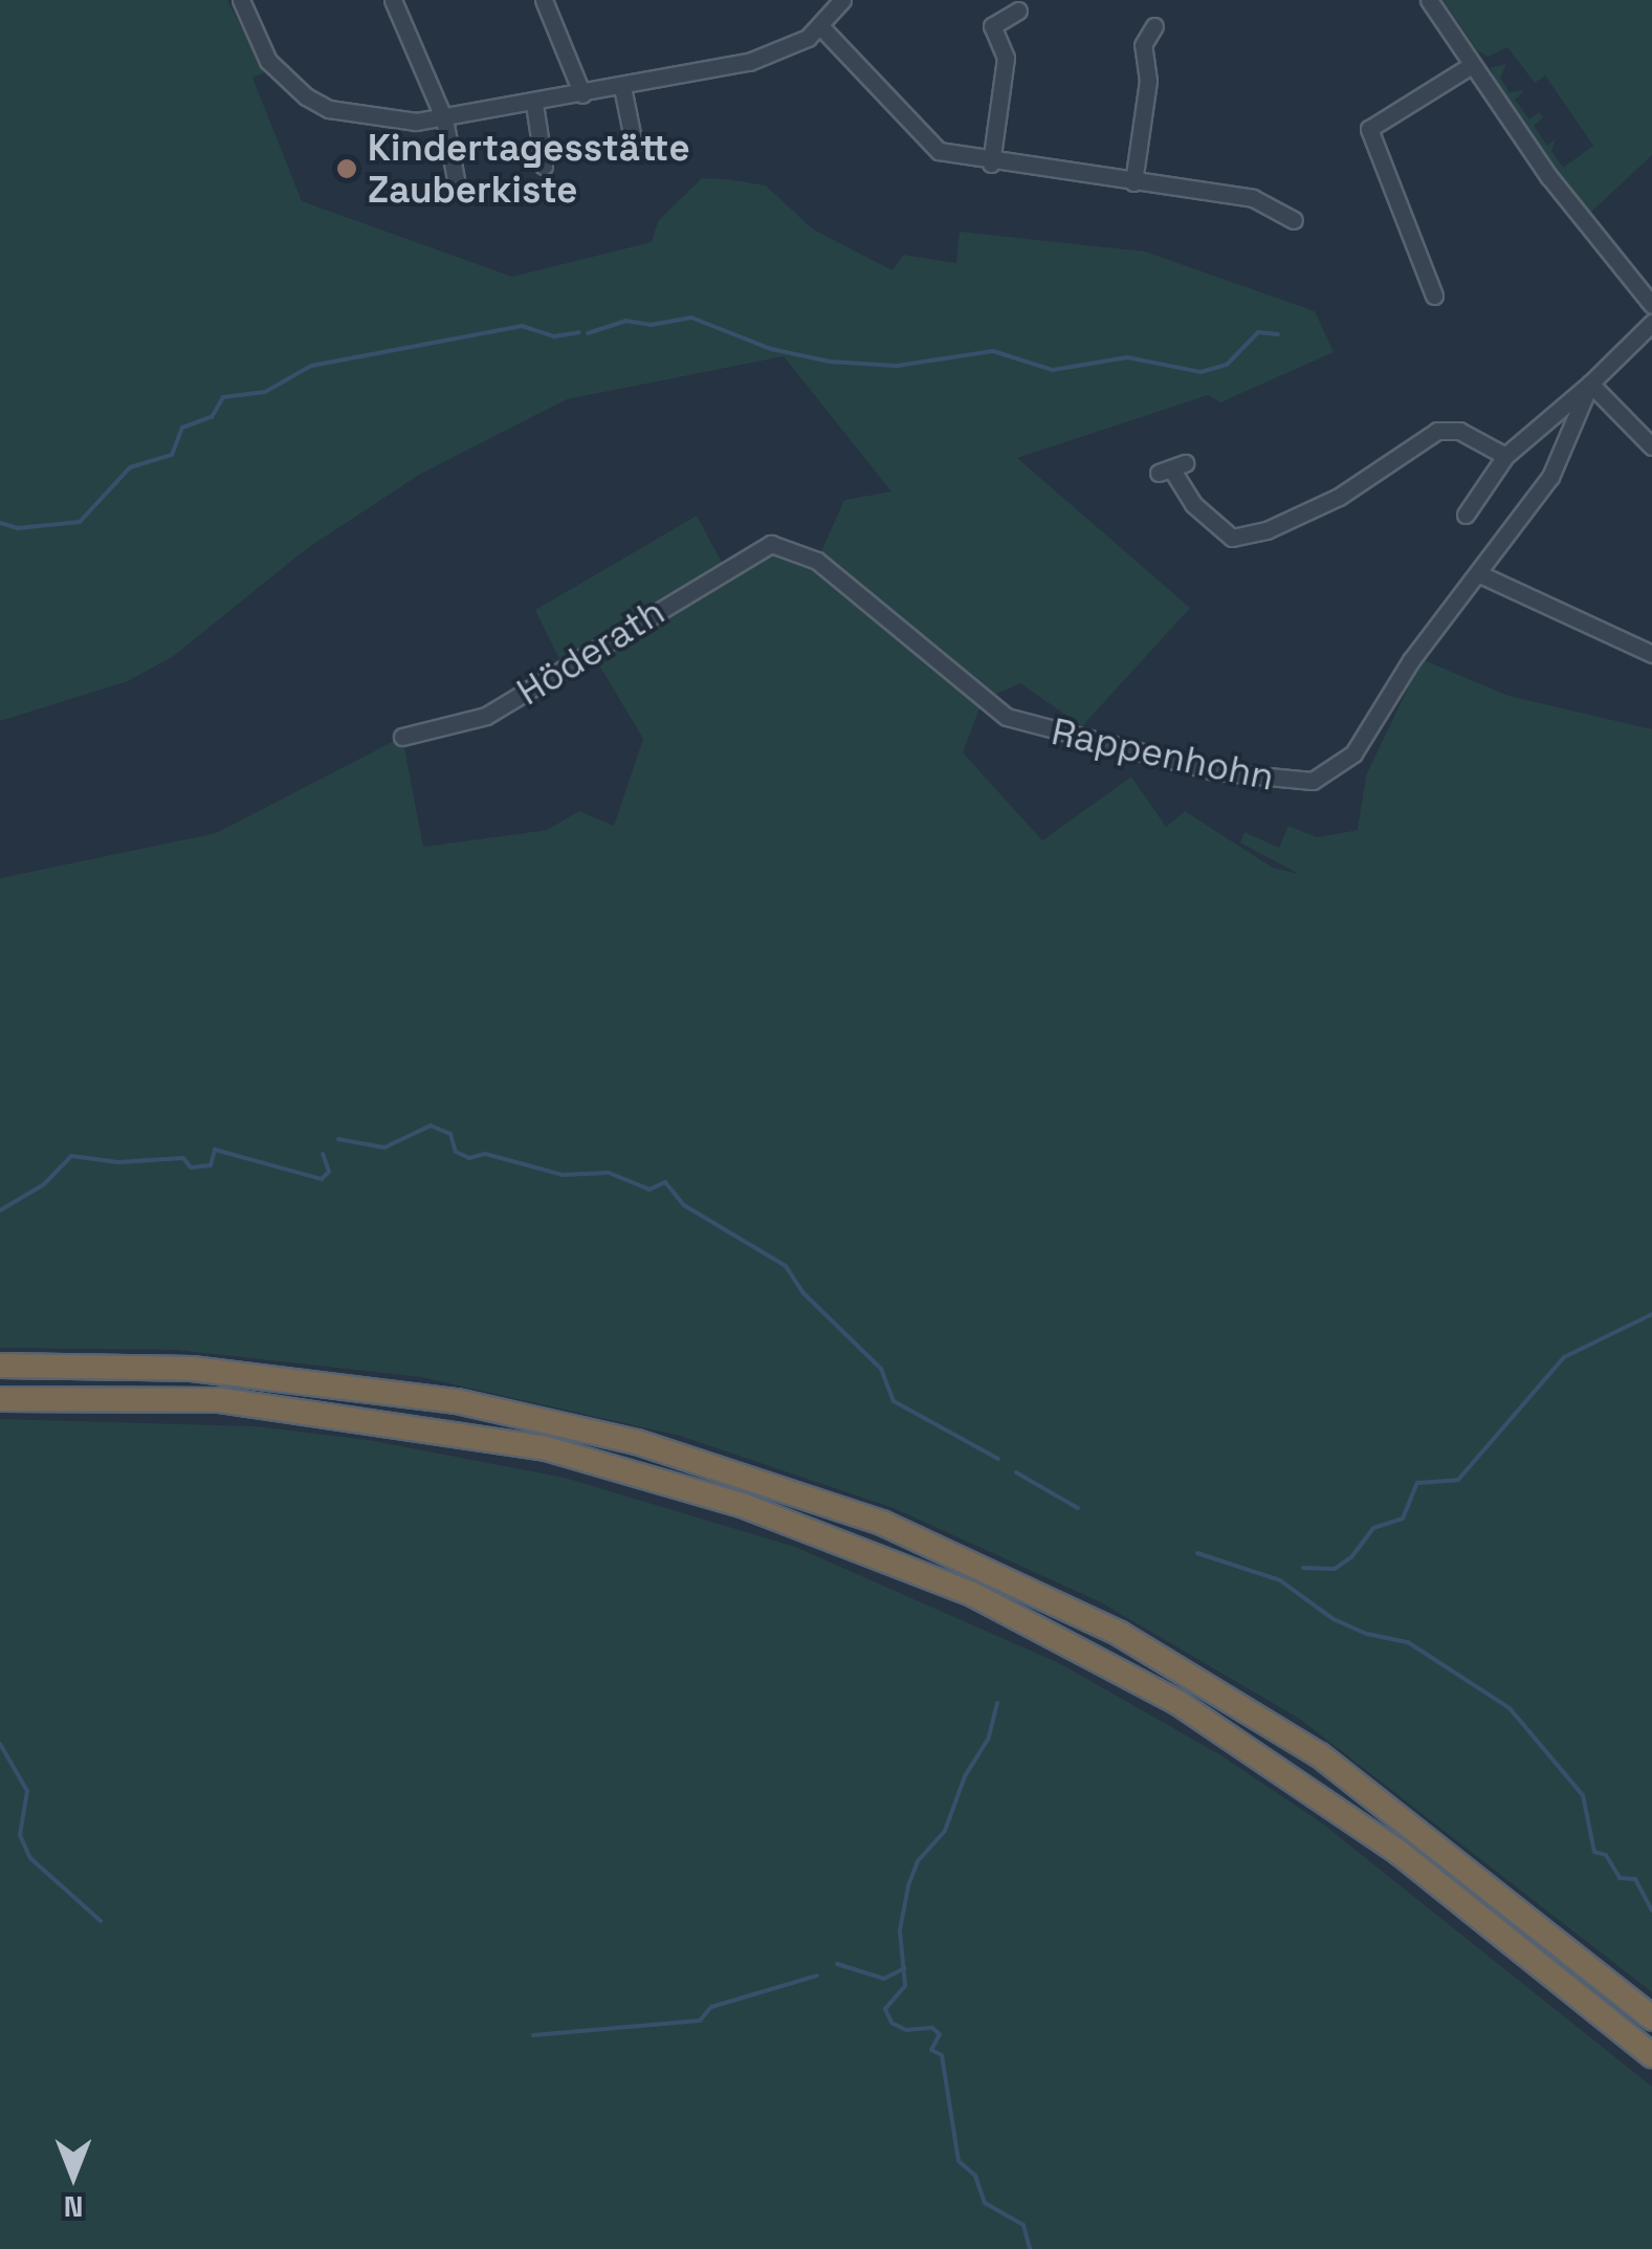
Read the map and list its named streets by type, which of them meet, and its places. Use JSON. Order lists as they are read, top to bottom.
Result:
{
  "streets": {
    "street": ["Höderath", "Rappenhohn"]
  },
  "crossings": [
    ["Höderath", "Rappenhohn"]
  ],
  "places": ["Kindertagesstätte Zauberkiste"],
  "north": "bottom"
}
